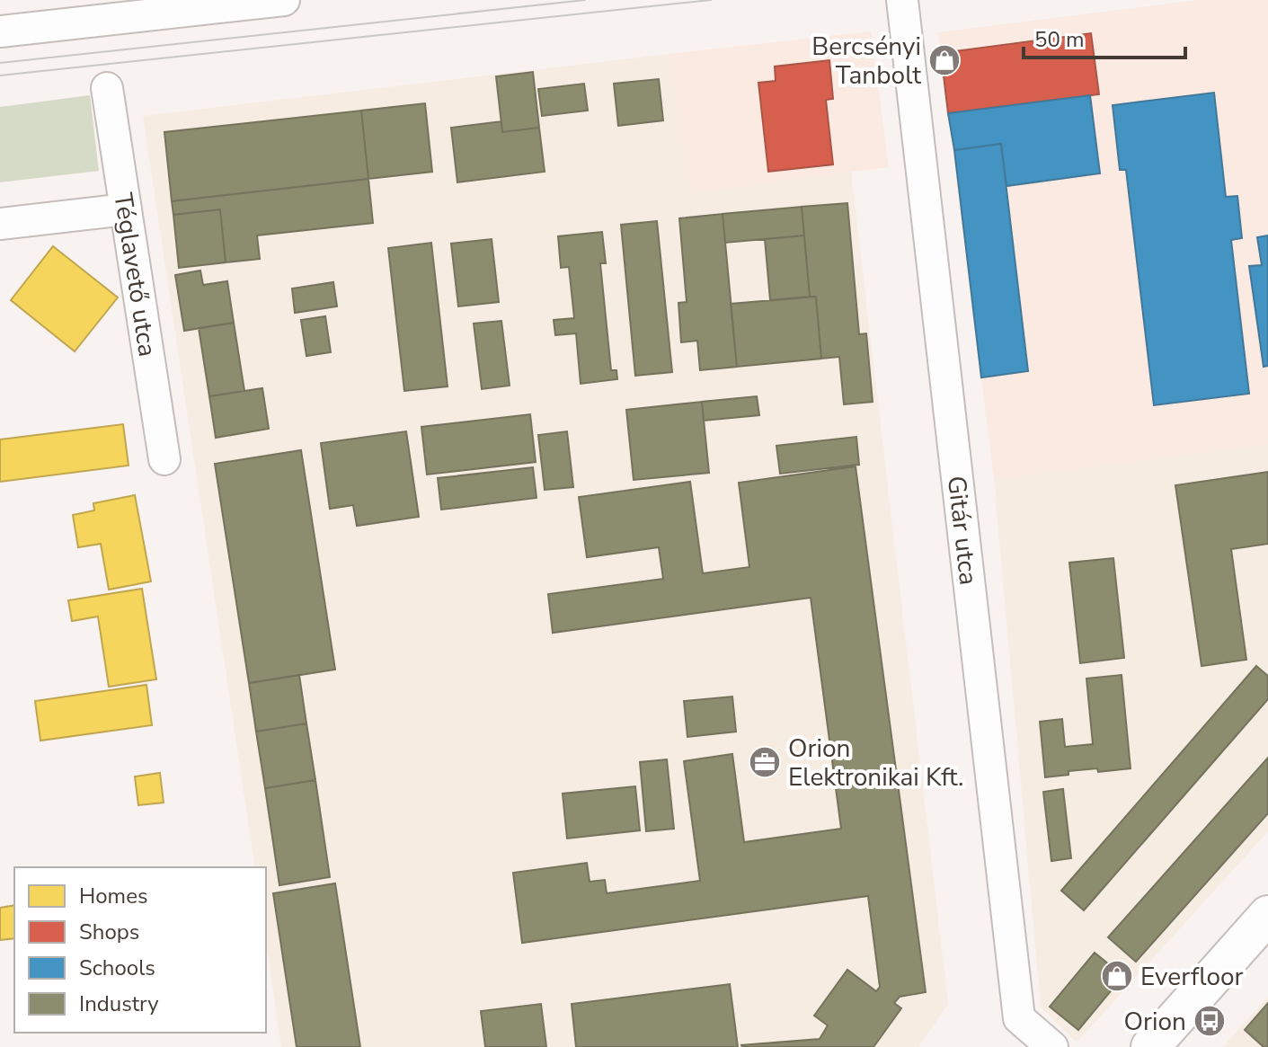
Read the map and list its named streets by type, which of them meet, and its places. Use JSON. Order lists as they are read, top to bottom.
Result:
{
  "streets": {
    "street": ["Téglavető utca", "Gitár utca"]
  },
  "places": {
    "shop": ["Bercsényi Tanbolt", "Everfloor"],
    "office": ["Orion Elektronikai Kft."],
    "bus stop": ["Orion"]
  },
  "legend": [
    "Homes",
    "Shops",
    "Schools",
    "Industry"
  ],
  "scale_bar": "50 m"
}
